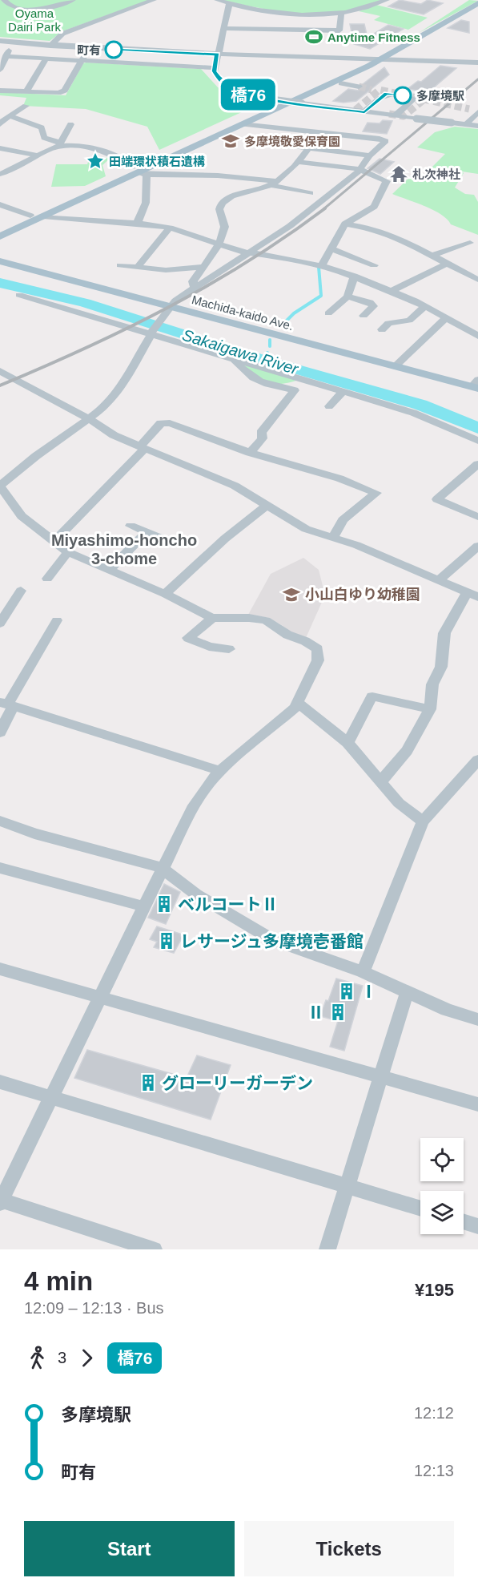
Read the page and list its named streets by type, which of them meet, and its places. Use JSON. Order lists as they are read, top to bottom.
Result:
{
  "streets": {
    "main road": ["Machida-kaido Ave."]
  },
  "districts": ["Miyashimo-honcho 3-chome"],
  "water": ["Sakaigawa River"],
  "parks": ["Oyama Dairi Park"],
  "places": {
    "sports": ["Anytime Fitness"],
    "other": ["町有", "多摩境駅"],
    "school or university": ["多摩境敬愛保育園", "小山白ゆり幼稚園"],
    "place": ["田端環状積石遺構"],
    "temple": ["札次神社"],
    "building": [
      "ベルコートⅡ",
      "レサージュ多摩境壱番館",
      "Ⅰ",
      "Ⅱ",
      "グローリーガーデン"
    ]
  },
  "lines": ["bus line 橋76"],
  "page": {
    "on_map": "橋76",
    "heading": ["4 min", "12:09 – 12:13 · Bus", "¥195"],
    "legs": ["3", "橋76"],
    "list": [
      {
        "name": "多摩境駅",
        "value": "12:12"
      },
      {
        "name": "町有",
        "value": "12:13"
      }
    ],
    "buttons": ["Start", "Tickets"]
  }
}
